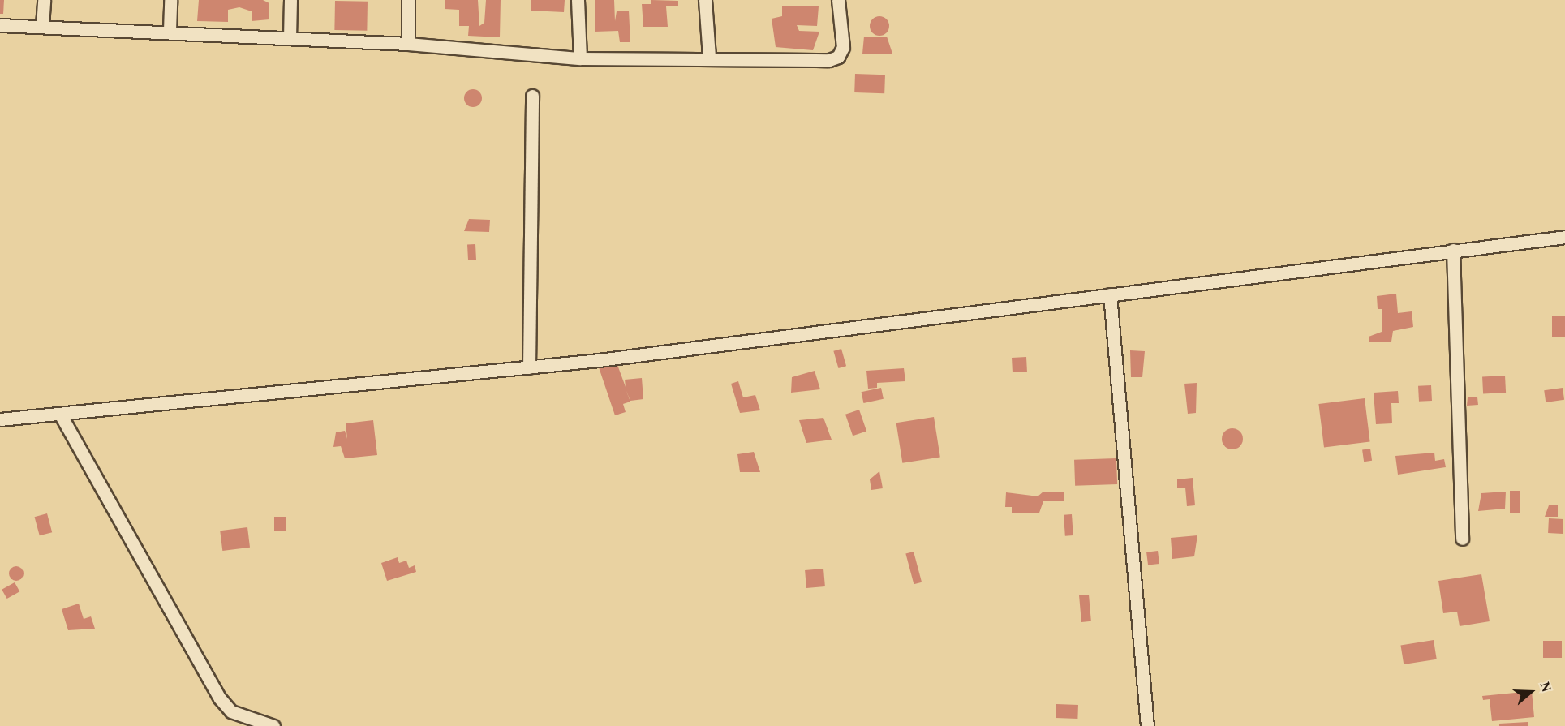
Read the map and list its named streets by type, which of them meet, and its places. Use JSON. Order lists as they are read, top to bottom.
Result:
{
  "north": "right"
}
